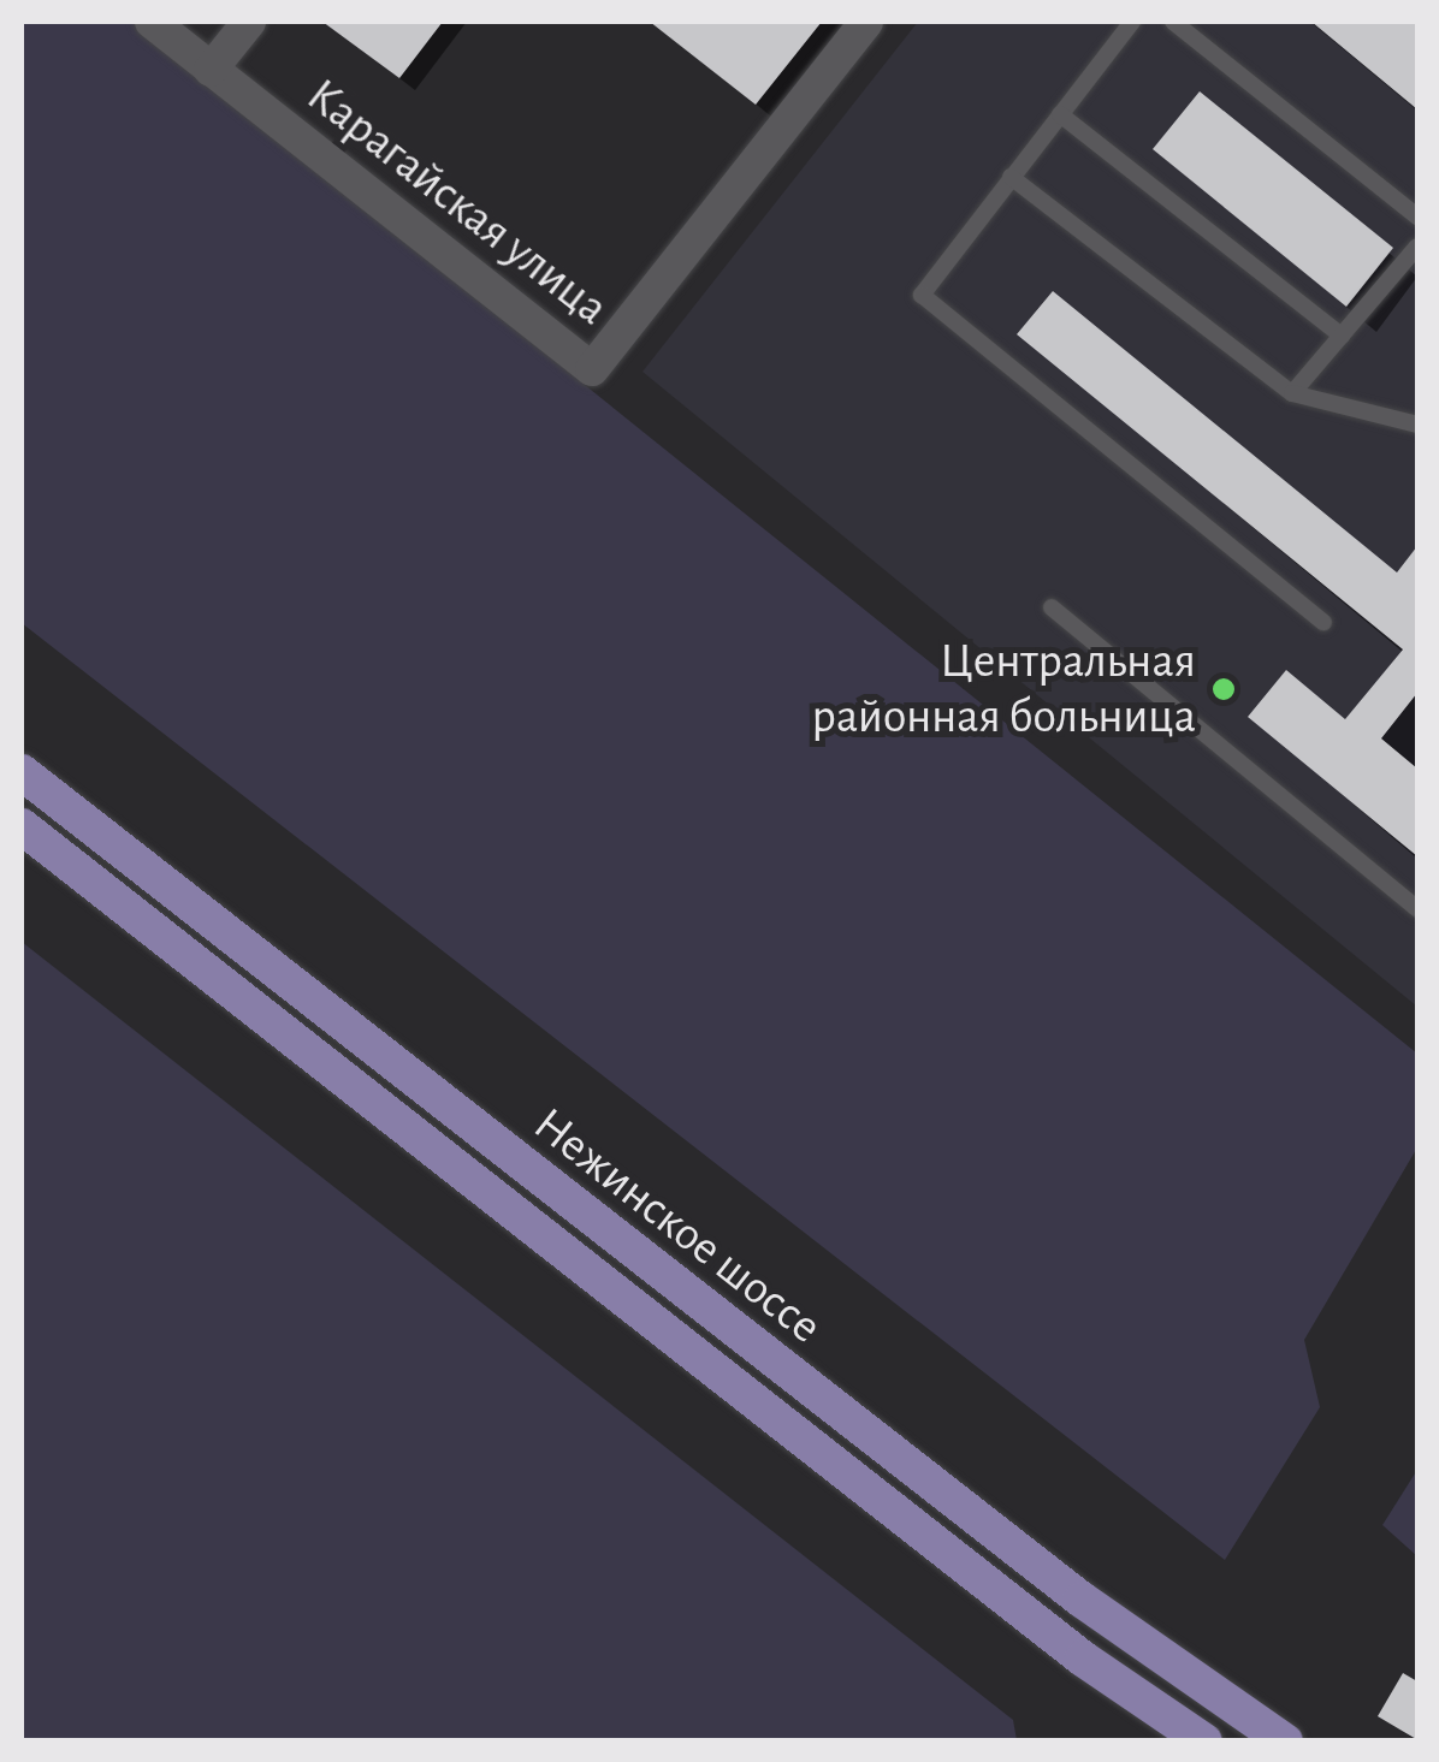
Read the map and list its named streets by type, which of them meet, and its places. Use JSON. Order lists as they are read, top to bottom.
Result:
{
  "streets": {
    "main road": ["Нежинское шоссе"],
    "street": ["Карагайская улица"]
  },
  "places": ["Центральная районная больница"]
}
